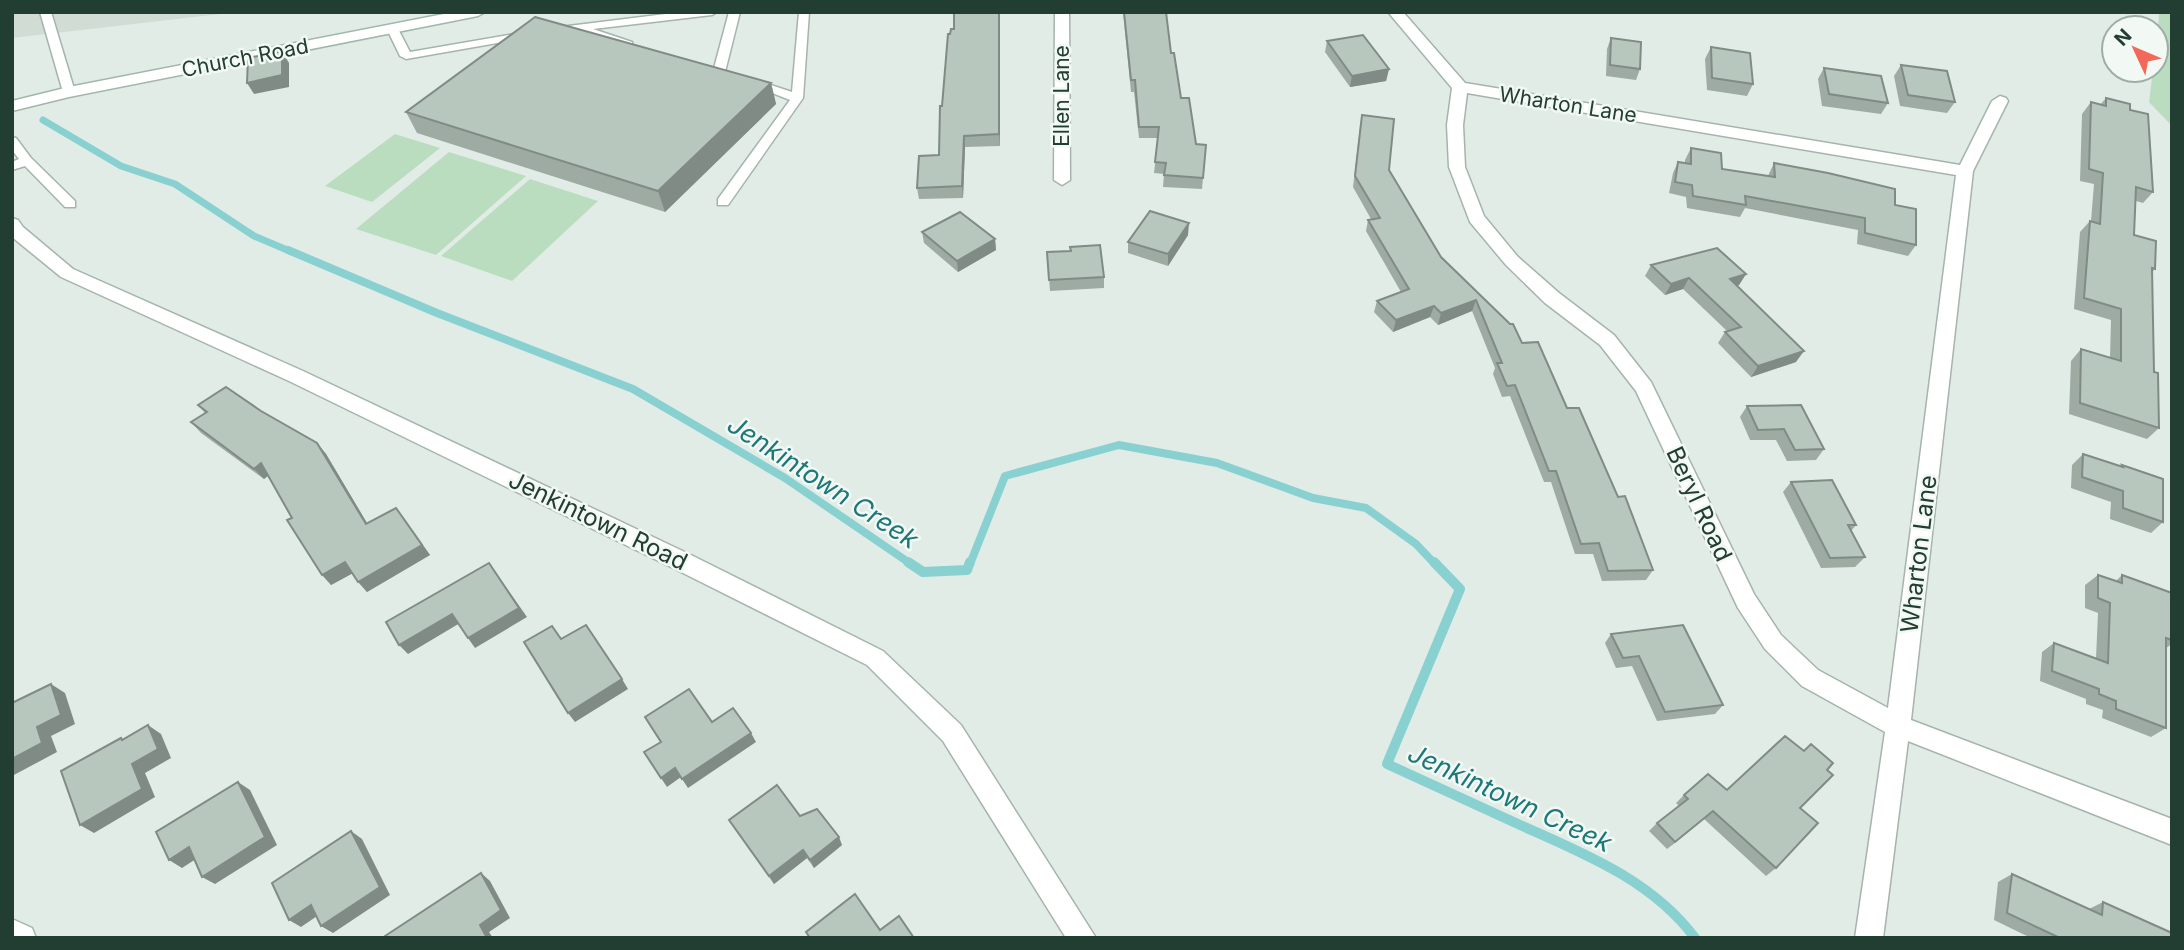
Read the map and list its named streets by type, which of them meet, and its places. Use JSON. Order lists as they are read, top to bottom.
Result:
{
  "streets": {
    "street": [
      "Church Road",
      "Ellen Lane",
      "Wharton Lane",
      "Beryl Road",
      "Jenkintown Road"
    ]
  },
  "crossings": [
    ["Wharton Lane", "Beryl Road"]
  ],
  "water": ["Jenkintown Creek"],
  "north": "top left"
}
